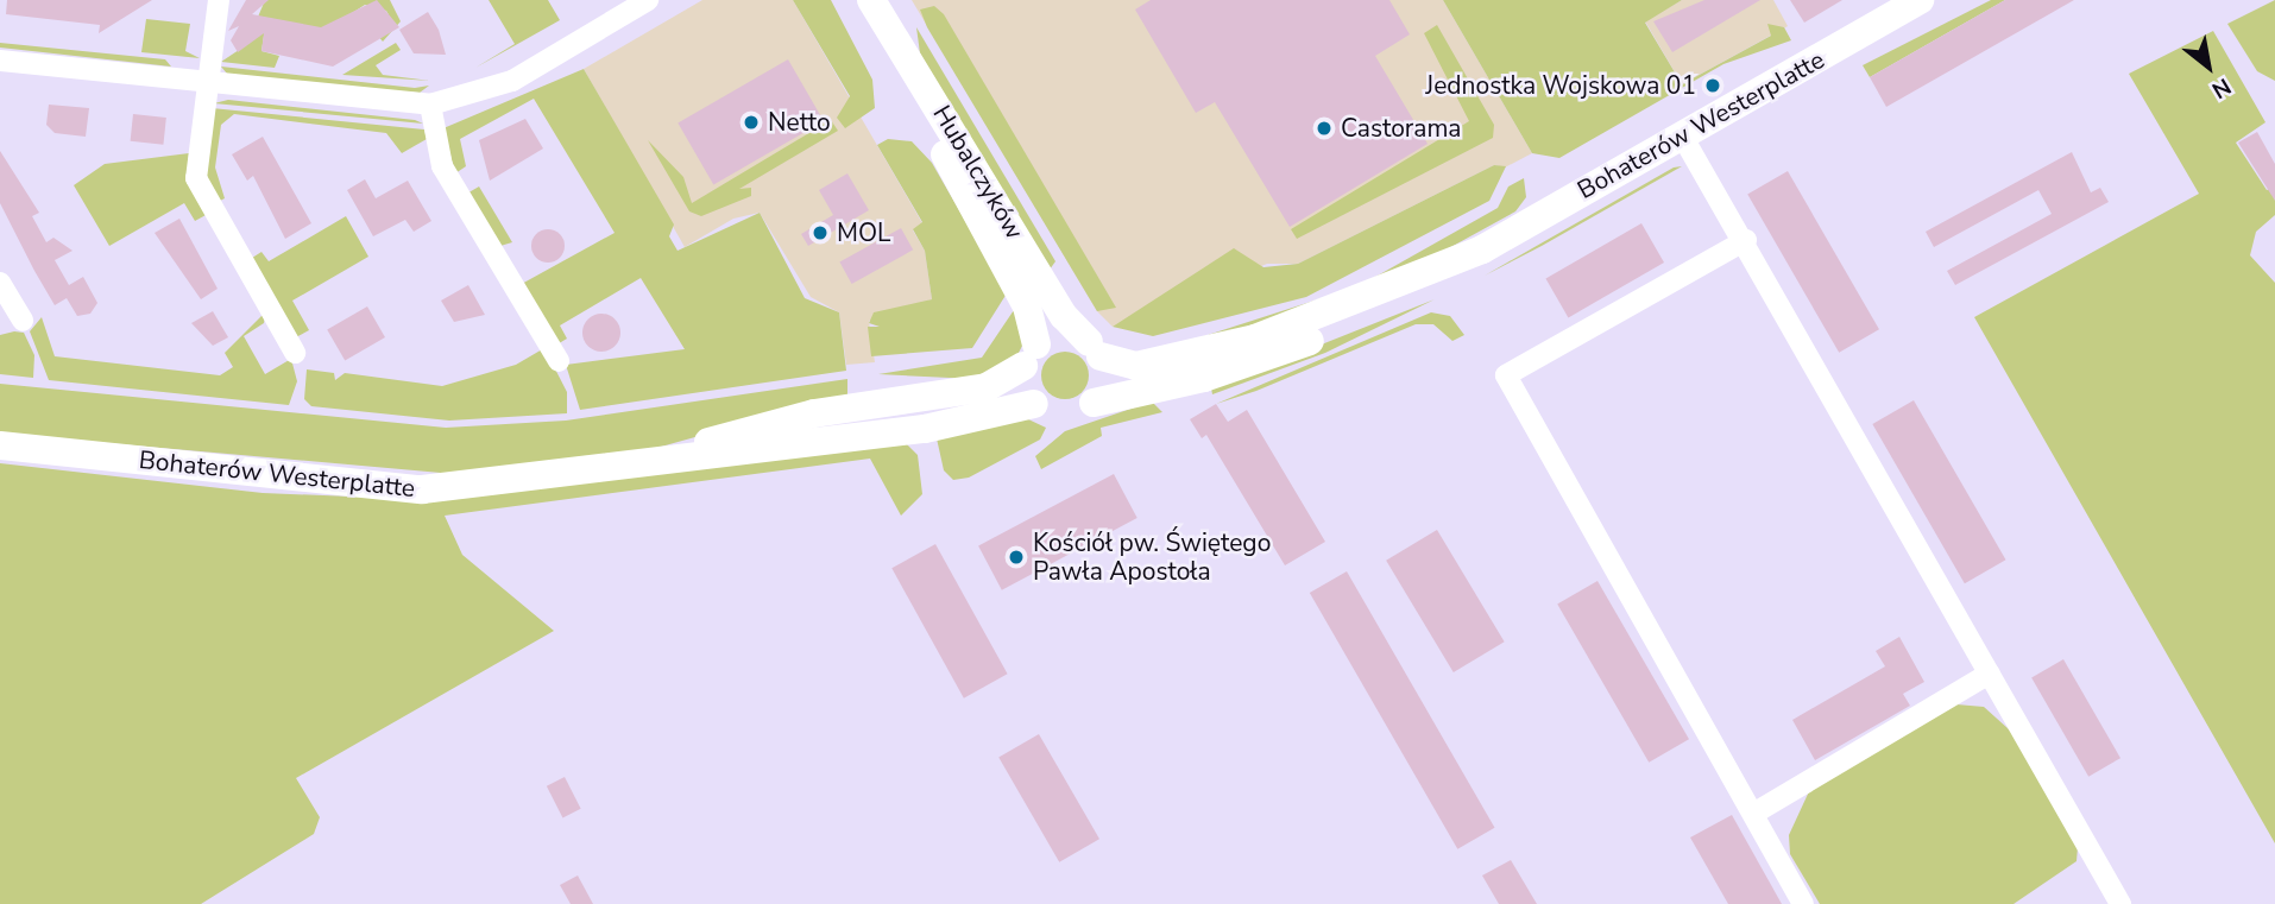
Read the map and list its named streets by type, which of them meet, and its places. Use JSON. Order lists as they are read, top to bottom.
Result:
{
  "streets": {
    "main road": ["Bohaterów Westerplatte", "Hubalczyków"]
  },
  "crossings": [
    ["Bohaterów Westerplatte", "Hubalczyków"]
  ],
  "places": [
    "Jednostka Wojskowa 01",
    "Netto",
    "Castorama",
    "MOL",
    "Kościół pw. Świętego Pawła Apostoła"
  ],
  "north": "bottom right"
}
